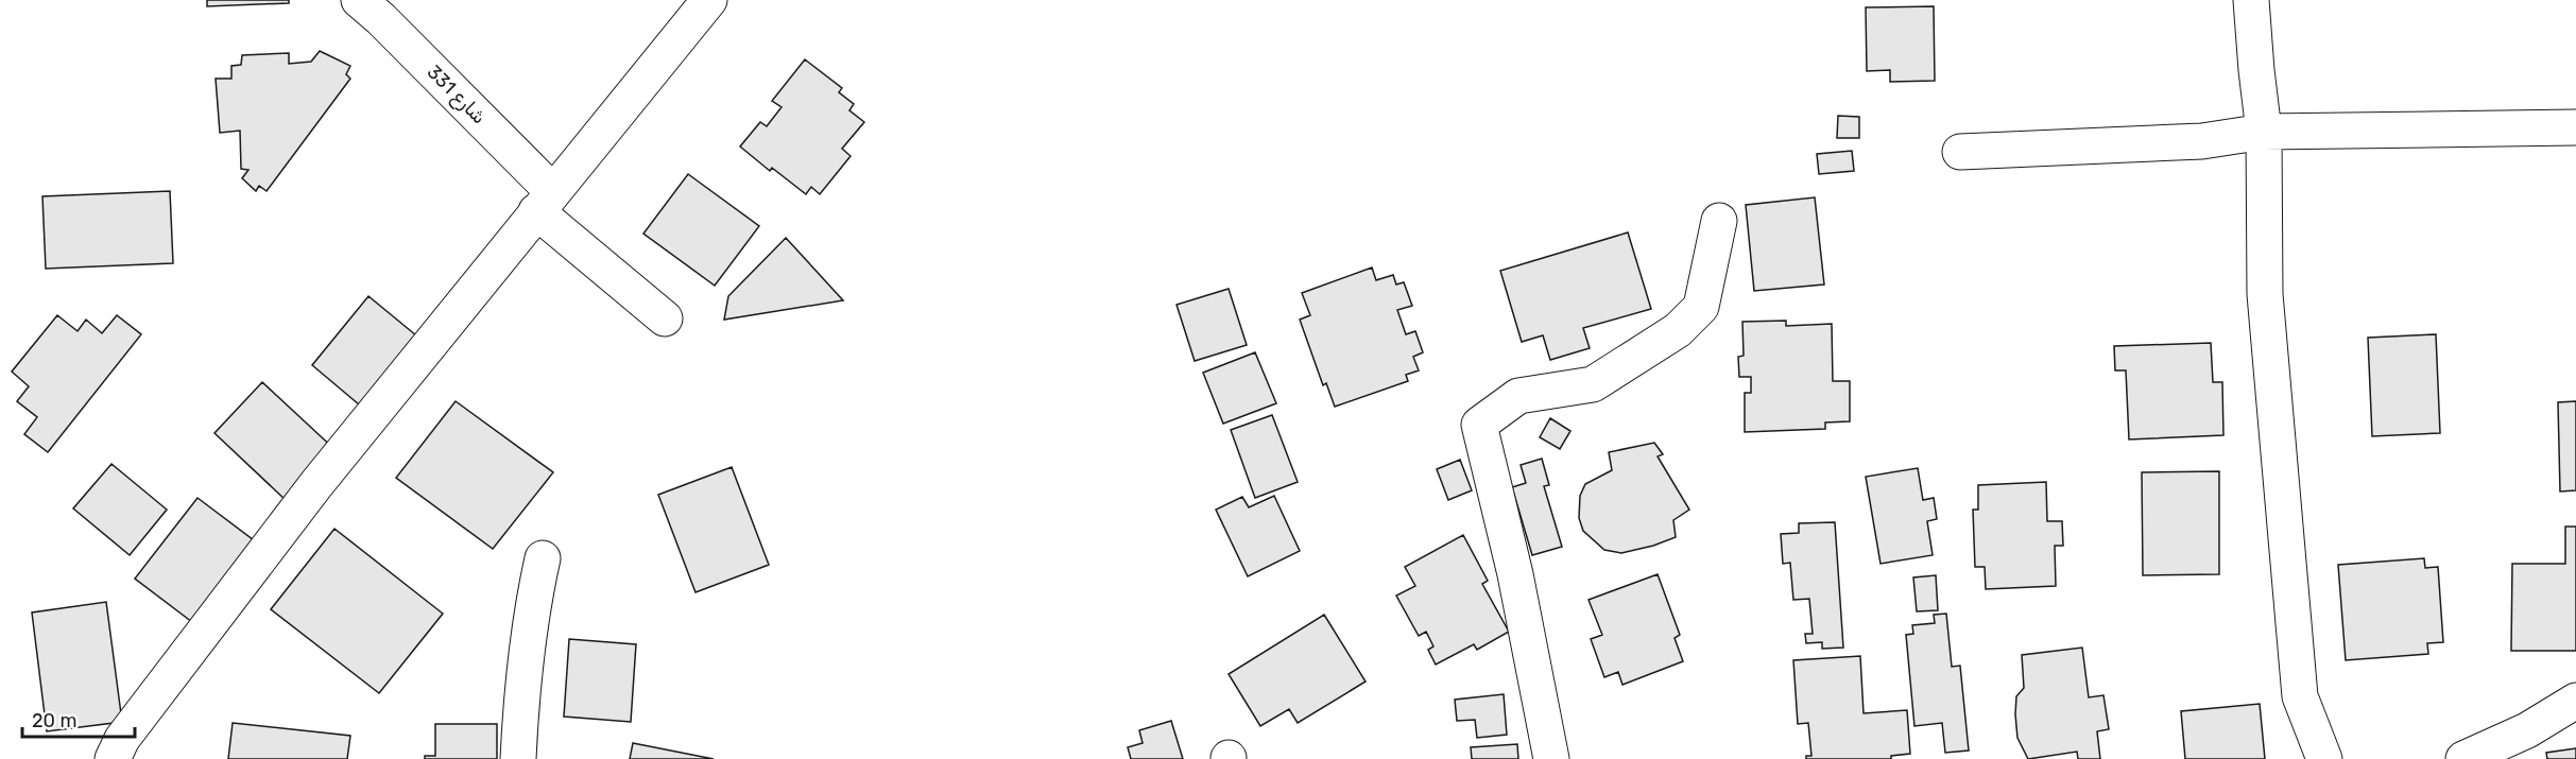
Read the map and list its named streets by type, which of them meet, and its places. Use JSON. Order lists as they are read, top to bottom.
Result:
{
  "streets": {
    "street": ["شارع 331"]
  },
  "scale_bar": "20 m"
}
